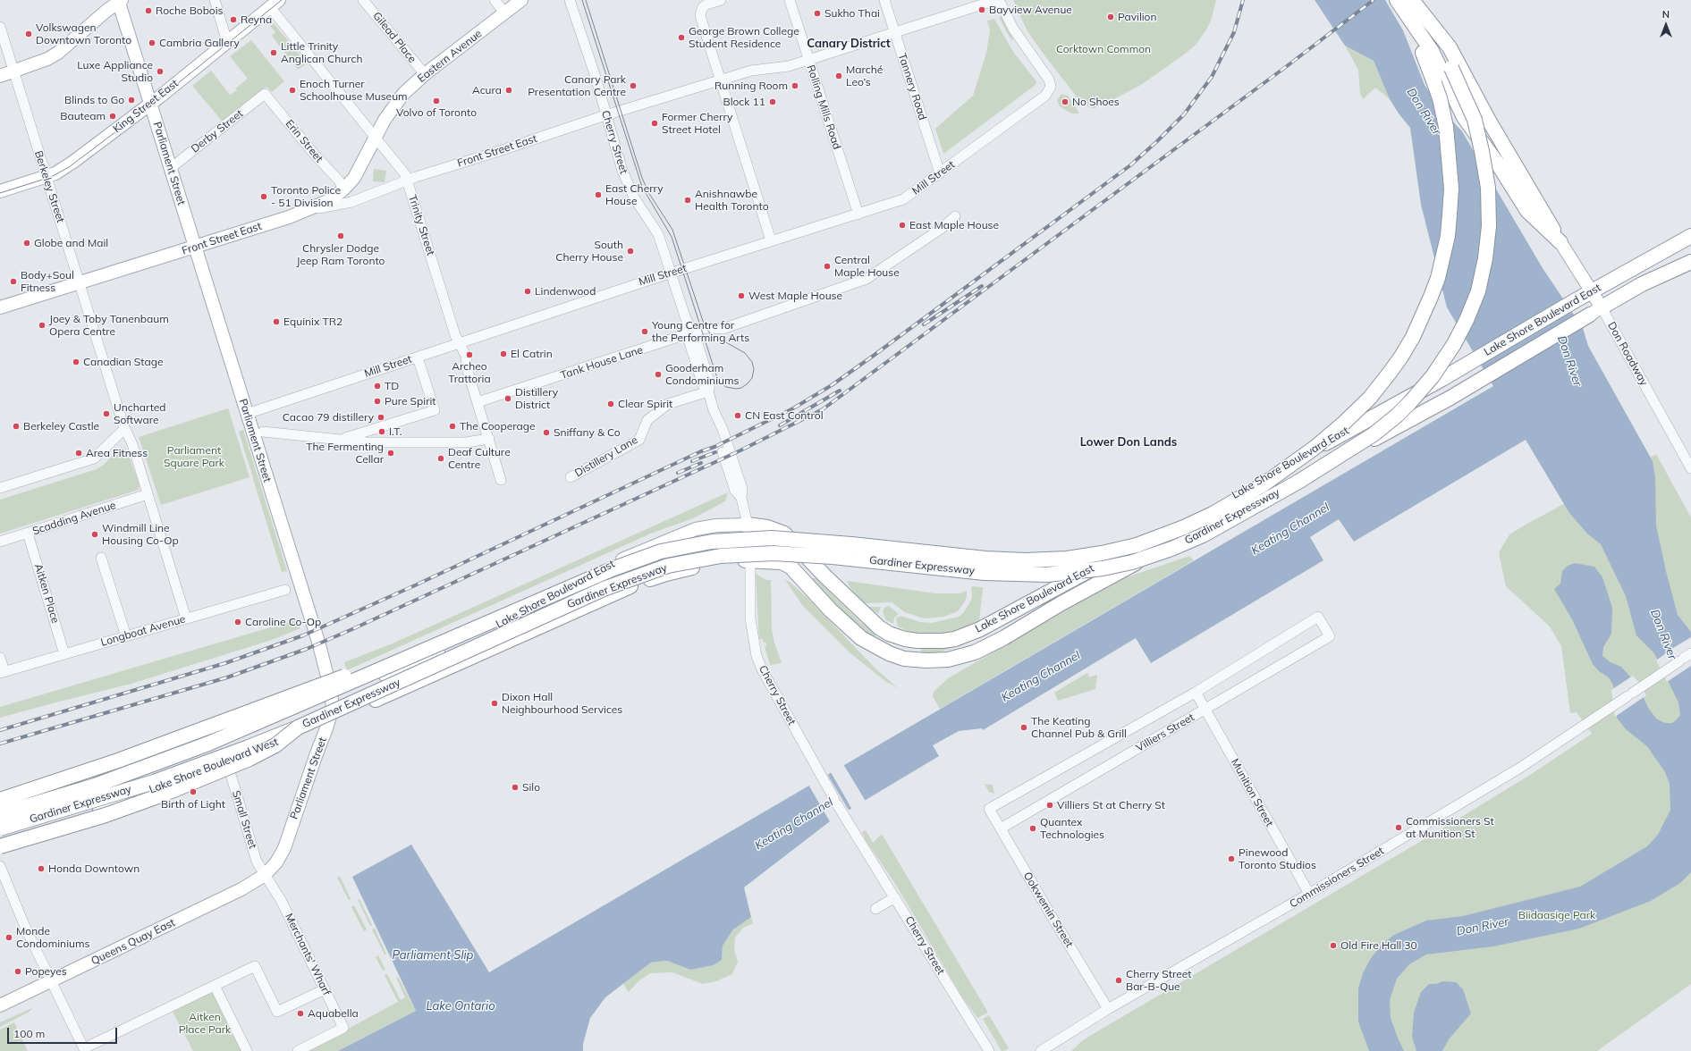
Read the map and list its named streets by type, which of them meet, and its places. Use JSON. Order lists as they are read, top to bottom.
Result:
{
  "streets": {
    "highway": ["Lake Shore Boulevard East", "Gardiner Expressway", "Lake Shore Boulevard West"],
    "main road": [
      "Eastern Avenue",
      "King Street East",
      "Front Street East",
      "Parliament Street",
      "Don Roadway",
      "Queens Quay East"
    ],
    "street": [
      "Gilead Place",
      "Tannery Road",
      "Rolling Mills Road",
      "Derby Street",
      "Erin Street",
      "Cherry Street",
      "Mill Street",
      "Berkeley Street",
      "Trinity Street",
      "Tank House Lane",
      "Distillery Lane",
      "Scadding Avenue",
      "Aitken Place",
      "Longboat Avenue",
      "Villiers Street",
      "Munition Street",
      "Small Street",
      "Commissioners Street",
      "Ookwemin Street",
      "Merchants' Wharf"
    ]
  },
  "crossings": [
    ["Gilead Place", "Eastern Avenue"],
    ["Eastern Avenue", "Erin Street"],
    ["Eastern Avenue", "Front Street East"],
    ["Eastern Avenue", "Trinity Street"],
    ["Tannery Road", "Front Street East"],
    ["Tannery Road", "Mill Street"],
    ["King Street East", "Parliament Street"],
    ["King Street East", "Berkeley Street"],
    ["King Street East", "Trinity Street"],
    ["Rolling Mills Road", "Front Street East"],
    ["Rolling Mills Road", "Mill Street"],
    ["Derby Street", "Erin Street"],
    ["Derby Street", "Parliament Street"],
    ["Cherry Street", "Front Street East"],
    ["Cherry Street", "Mill Street"],
    ["Cherry Street", "Lake Shore Boulevard East"],
    ["Cherry Street", "Tank House Lane"],
    ["Cherry Street", "Distillery Lane"],
    ["Front Street East", "Parliament Street"],
    ["Front Street East", "Berkeley Street"],
    ["Front Street East", "Trinity Street"],
    ["Parliament Street", "Mill Street"],
    ["Parliament Street", "Lake Shore Boulevard East"],
    ["Parliament Street", "Lake Shore Boulevard West"],
    ["Parliament Street", "Small Street"],
    ["Parliament Street", "Queens Quay East"],
    ["Parliament Street", "Merchants' Wharf"],
    ["Mill Street", "Trinity Street"],
    ["Berkeley Street", "Scadding Avenue"],
    ["Berkeley Street", "Longboat Avenue"],
    ["Trinity Street", "Tank House Lane"],
    ["Lake Shore Boulevard East", "Don Roadway"],
    ["Lake Shore Boulevard East", "Lake Shore Boulevard West"],
    ["Scadding Avenue", "Aitken Place"],
    ["Aitken Place", "Longboat Avenue"],
    ["Villiers Street", "Munition Street"],
    ["Villiers Street", "Ookwemin Street"],
    ["Lake Shore Boulevard West", "Small Street"],
    ["Munition Street", "Commissioners Street"],
    ["Small Street", "Queens Quay East"],
    ["Small Street", "Merchants' Wharf"],
    ["Commissioners Street", "Ookwemin Street"],
    ["Queens Quay East", "Merchants' Wharf"]
  ],
  "districts": ["Canary District", "Lower Don Lands"],
  "water": [
    "Don River",
    "Keating Channel",
    "Parliament Slip",
    "Lake Ontario"
  ],
  "parks": [
    "Corktown Common",
    "Parliament Square Park",
    "Biidaasige Park",
    "Aitken Place Park"
  ],
  "places": [
    "Bayview Avenue",
    "Roche Bobois",
    "Sukho Thai",
    "Pavilion",
    "Reyna",
    "Volkswagen Downtown Toronto",
    "George Brown College Student Residence",
    "Cambria Gallery",
    "Little Trinity Anglican Church",
    "Luxe Appliance Studio",
    "Marché Leo’s",
    "Canary Park Presentation Centre",
    "Running Room",
    "Enoch Turner Schoolhouse Museum",
    "Acura",
    "Blinds to Go",
    "Volvo of Toronto",
    "Block 11",
    "No Shoes",
    "Bauteam",
    "Former Cherry Street Hotel",
    "East Cherry House",
    "Toronto Police - 51 Division",
    "Anishnawbe Health Toronto",
    "East Maple House",
    "Chrysler Dodge Jeep Ram Toronto",
    "Globe and Mail",
    "South Cherry House",
    "Central Maple House",
    "Body+Soul Fitness",
    "Lindenwood",
    "West Maple House",
    "Equinix TR2",
    "Joey & Toby Tanenbaum Opera Centre",
    "Young Centre for the Performing Arts",
    "El Catrin",
    "Archeo Trattoria",
    "Canadian Stage",
    "Gooderham Condominiums",
    "TD",
    "Distillery District",
    "Pure Spirit",
    "Clear Spirit",
    "Uncharted Software",
    "CN East Control",
    "Cacao 79 distillery",
    "Berkeley Castle",
    "The Cooperage",
    "I.T.",
    "Sniffany & Co",
    "Area Fitness",
    "The Fermenting Cellar",
    "Deaf Culture Centre",
    "Windmill Line Housing Co-Op",
    "Caroline Co-Op",
    "Dixon Hall Neighbourhood Services",
    "The Keating Channel Pub & Grill",
    "Silo",
    "Birth of Light",
    "Villiers St at Cherry St",
    "Commissioners St at Munition St",
    "Quantex Technologies",
    "Pinewood Toronto Studios",
    "Honda Downtown",
    "Monde Condominiums",
    "Old Fire Hall 30",
    "Popeyes",
    "Cherry Street Bar-B-Que",
    "Aquabella"
  ],
  "scale_bar": "100 m",
  "north": "top"
}
